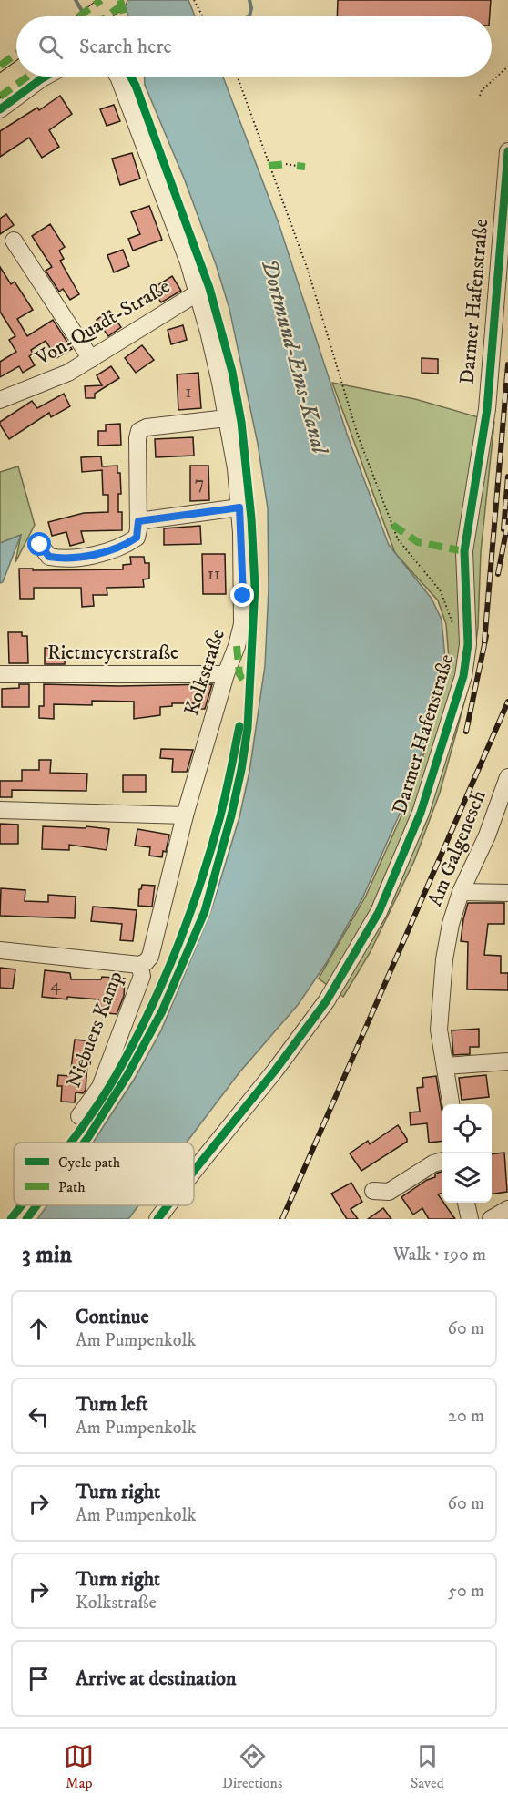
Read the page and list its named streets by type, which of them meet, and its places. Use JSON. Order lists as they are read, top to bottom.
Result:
{
  "streets": {
    "street": [
      "Darmer Hafenstraße",
      "Von-Quadt-Straße",
      "Rietmeyerstraße",
      "Kolkstraße",
      "Am Galgenesch",
      "Niebuers Kamp"
    ]
  },
  "crossings": [
    ["Von-Quadt-Straße", "Kolkstraße"],
    ["Rietmeyerstraße", "Kolkstraße"],
    ["Kolkstraße", "Niebuers Kamp"]
  ],
  "water": ["Dortmund-Ems-Kanal"],
  "house_numbers": [
    "1",
    "7",
    "11",
    "4"
  ],
  "legend": ["Cycle path", "Path"],
  "page": {
    "search": "Search here",
    "heading": ["3 min", "Walk · 190 m"],
    "list": [
      ["Continue", "Am Pumpenkolk", "60 m"],
      ["Turn left", "Am Pumpenkolk", "20 m"],
      ["Turn right", "Am Pumpenkolk", "60 m"],
      ["Turn right", "Kolkstraße", "50 m"],
      "Arrive at destination"
    ],
    "nav": ["Map", "Directions", "Saved"]
  }
}
